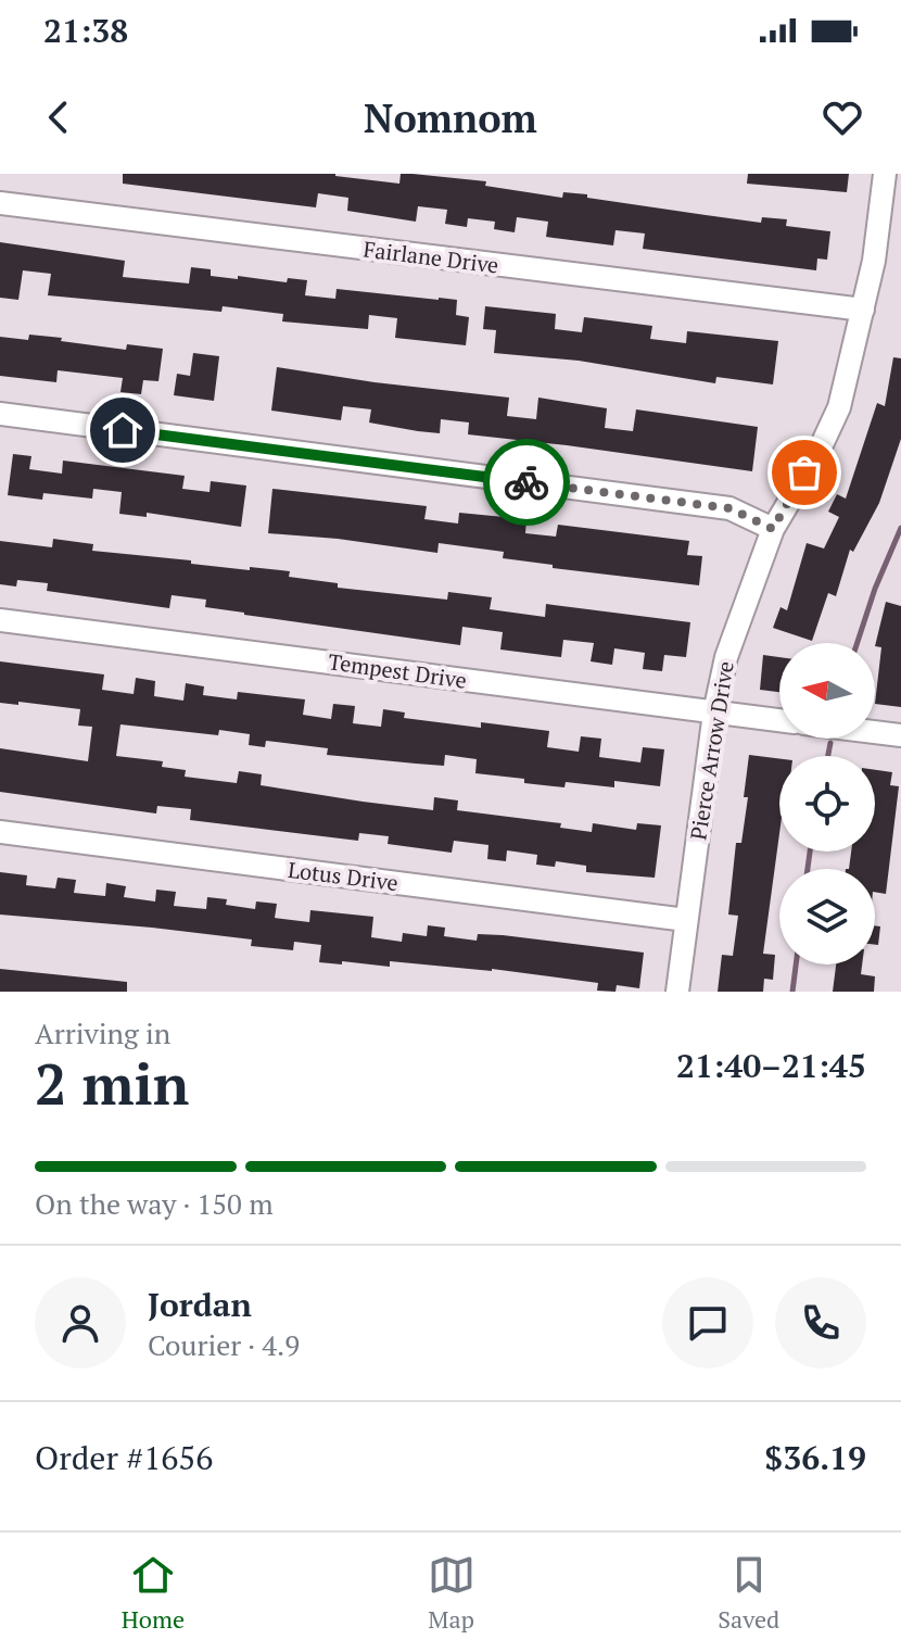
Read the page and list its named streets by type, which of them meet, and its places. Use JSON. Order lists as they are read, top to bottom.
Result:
{
  "streets": {
    "street": [
      "Fairlane Drive",
      "Tempest Drive",
      "Pierce Arrow Drive",
      "Lotus Drive"
    ]
  },
  "crossings": [
    ["Fairlane Drive", "Pierce Arrow Drive"],
    ["Tempest Drive", "Pierce Arrow Drive"],
    ["Pierce Arrow Drive", "Lotus Drive"]
  ],
  "north": "left",
  "page": {
    "status": "21:38",
    "header": "Nomnom",
    "heading": ["2 min", "Arriving in", "21:40–21:45"],
    "panel": [
      "Jordan",
      "Courier · 4.9",
      "Order #1656",
      "$36.19"
    ],
    "bar": "On the way · 150 m",
    "tabs": ["Home", "Map", "Saved"]
  }
}
